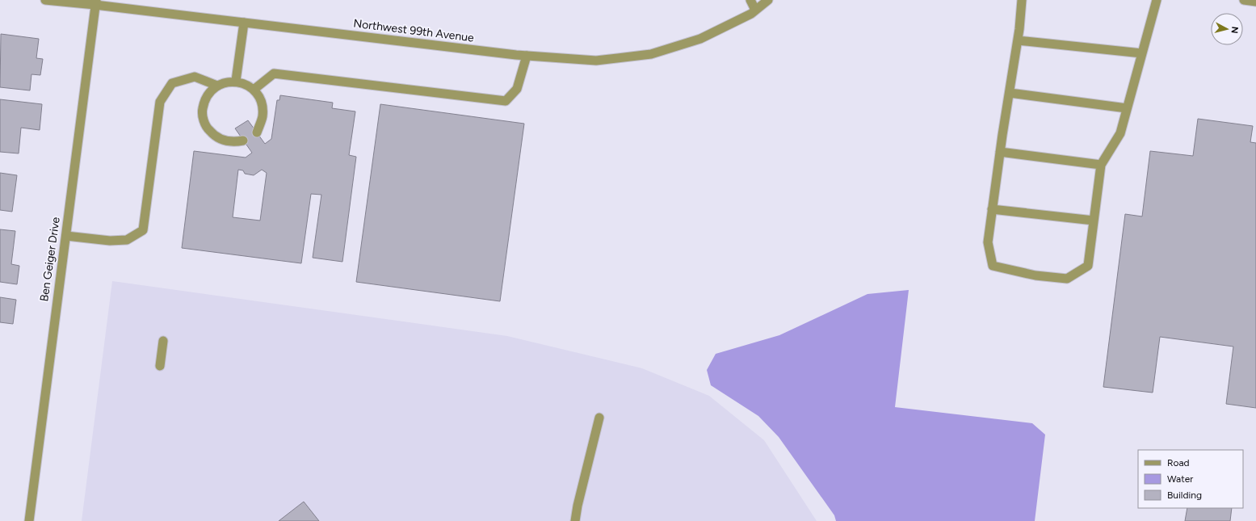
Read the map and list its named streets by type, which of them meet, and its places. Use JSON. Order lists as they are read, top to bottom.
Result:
{
  "streets": {
    "street": ["Northwest 99th Avenue", "Ben Geiger Drive"]
  },
  "crossings": [
    ["Northwest 99th Avenue", "Ben Geiger Drive"]
  ],
  "legend": ["Road", "Water", "Building"],
  "north": "right"
}
